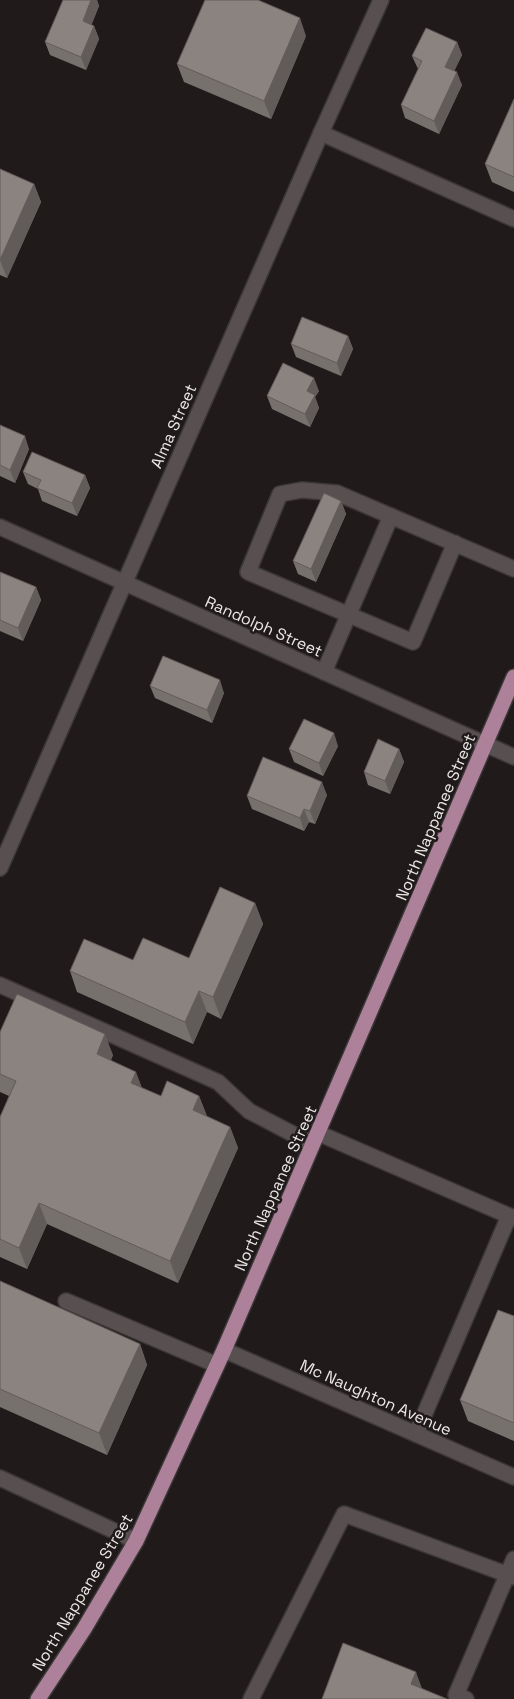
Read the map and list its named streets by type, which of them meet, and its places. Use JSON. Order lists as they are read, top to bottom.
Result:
{
  "streets": {
    "main road": ["North Nappanee Street"],
    "street": ["Alma Street", "Randolph Street", "Mc Naughton Avenue"]
  },
  "crossings": [
    ["Alma Street", "Randolph Street"],
    ["Randolph Street", "North Nappanee Street"],
    ["North Nappanee Street", "Mc Naughton Avenue"]
  ]
}
